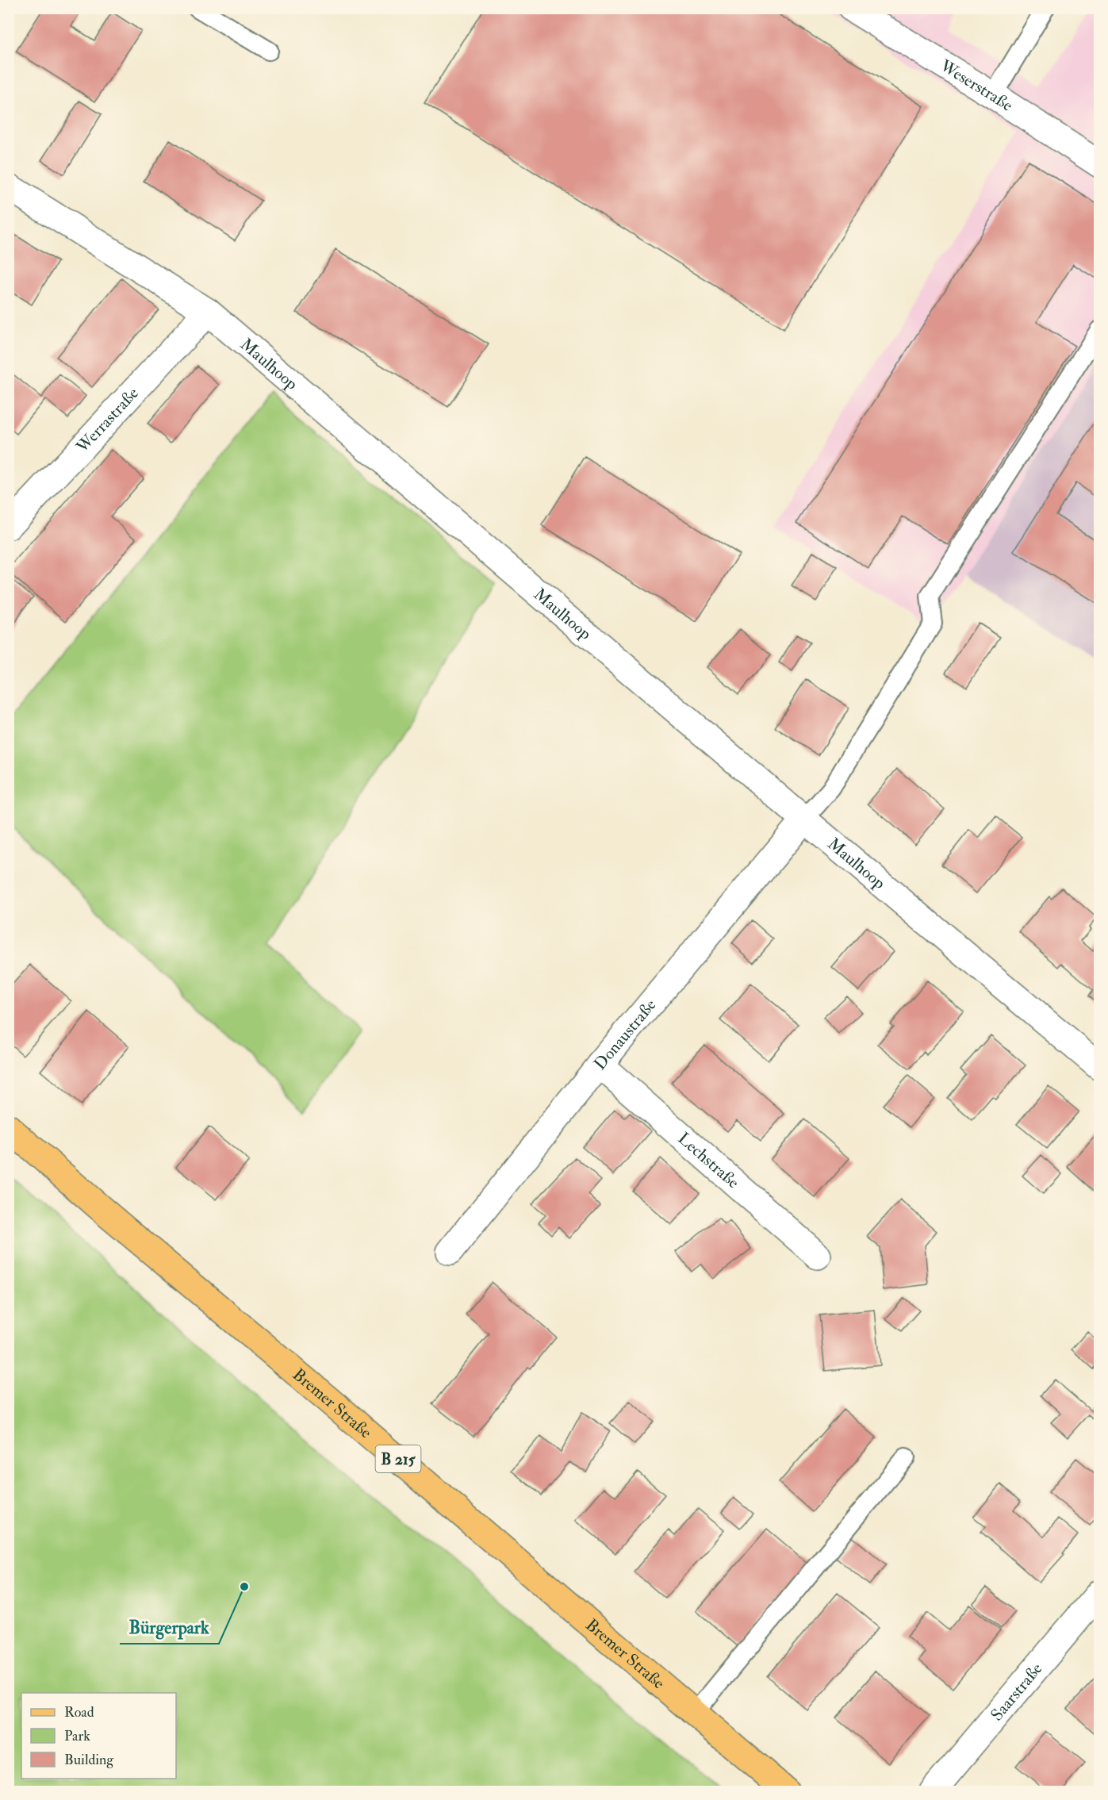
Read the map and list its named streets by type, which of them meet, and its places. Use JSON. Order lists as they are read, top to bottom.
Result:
{
  "streets": {
    "main road": ["Bremer Straße", "B 215"],
    "street": [
      "Weserstraße",
      "Maulhoop",
      "Werrastraße",
      "Donaustraße",
      "Lechstraße",
      "Saarstraße"
    ]
  },
  "crossings": [
    ["Maulhoop", "Werrastraße"],
    ["Maulhoop", "Donaustraße"],
    ["Donaustraße", "Lechstraße"]
  ],
  "places": ["Bürgerpark"],
  "legend": ["Road", "Park", "Building"]
}
